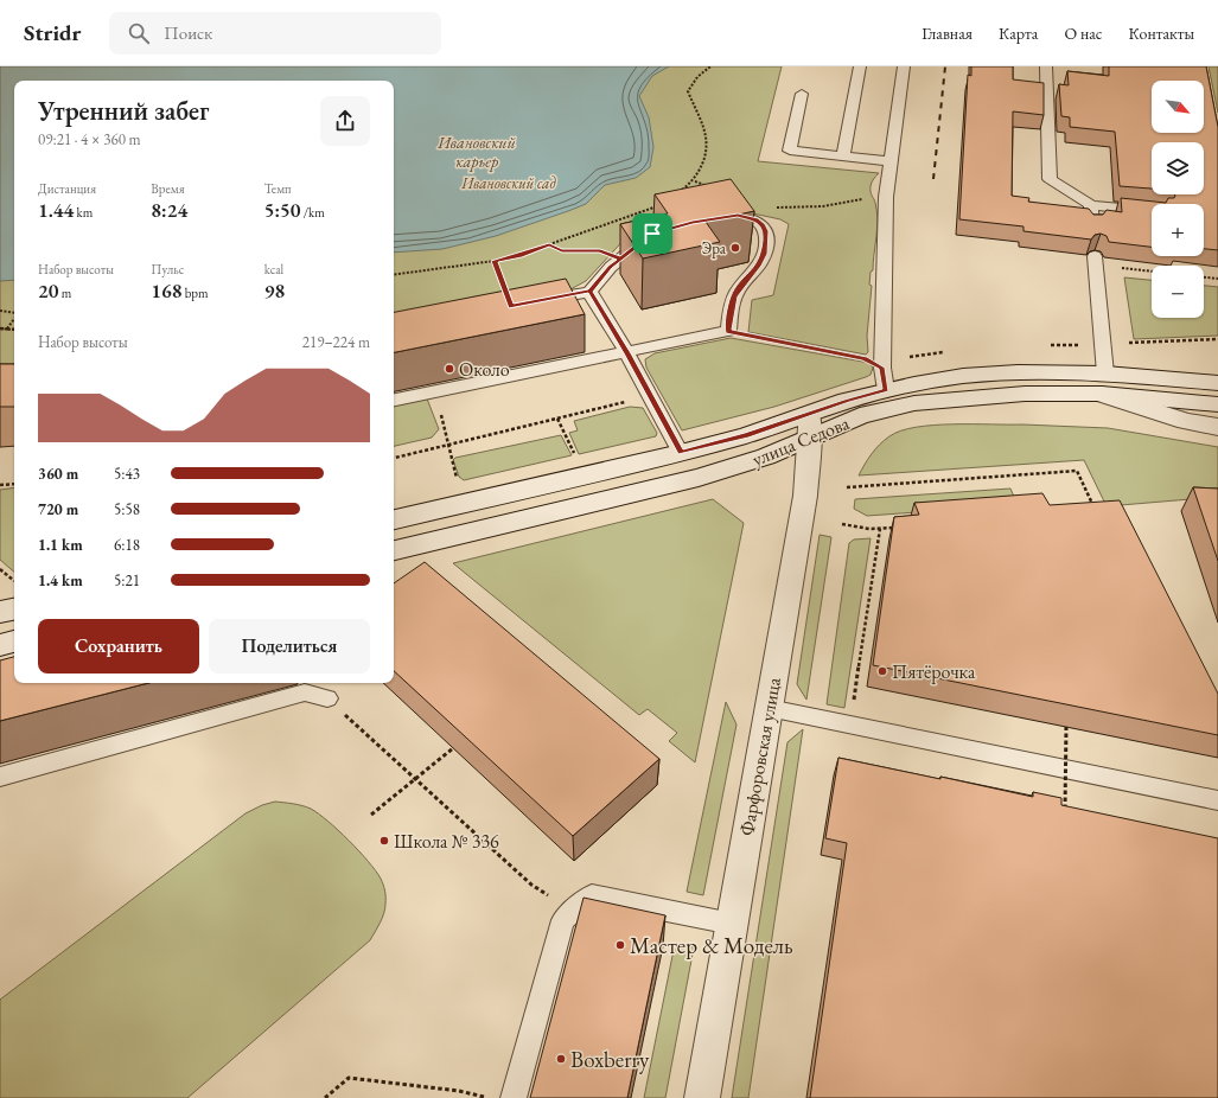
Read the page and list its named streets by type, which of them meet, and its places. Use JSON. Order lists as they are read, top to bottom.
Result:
{
  "streets": {
    "main road": ["улица Седова", "Фарфоровская улица"]
  },
  "crossings": [
    ["улица Седова", "Фарфоровская улица"]
  ],
  "water": ["Ивановский карьер"],
  "parks": ["Ивановский сад"],
  "places": [
    "Эра",
    "Около",
    "Пятёрочка",
    "Школа № 336",
    "Мастер & Модель",
    "Boxberry"
  ],
  "north": "bottom right",
  "page": {
    "header": "Stridr",
    "search": "Поиск",
    "nav": [
      "Главная",
      "Карта",
      "О нас",
      "Контакты"
    ],
    "map_buttons": ["+", "−"],
    "heading": ["Утренний забег", "09:21 · 4 × 360 m"],
    "stats": [
      ["Дистанция", "1.44 km"],
      ["Время", "8:24"],
      ["Темп", "5:50 /km"],
      ["Набор высоты", "20 m"],
      ["Пульс", "168 bpm"],
      ["kcal", "98"]
    ],
    "chart": ["Набор высоты", "219–224 m"],
    "list": [
      {
        "name": "360 m",
        "note": "5:43"
      },
      {
        "name": "720 m",
        "note": "5:58"
      },
      {
        "name": "1.1 km",
        "note": "6:18"
      },
      {
        "name": "1.4 km",
        "note": "5:21"
      }
    ],
    "buttons": ["Сохранить", "Поделиться"]
  }
}
